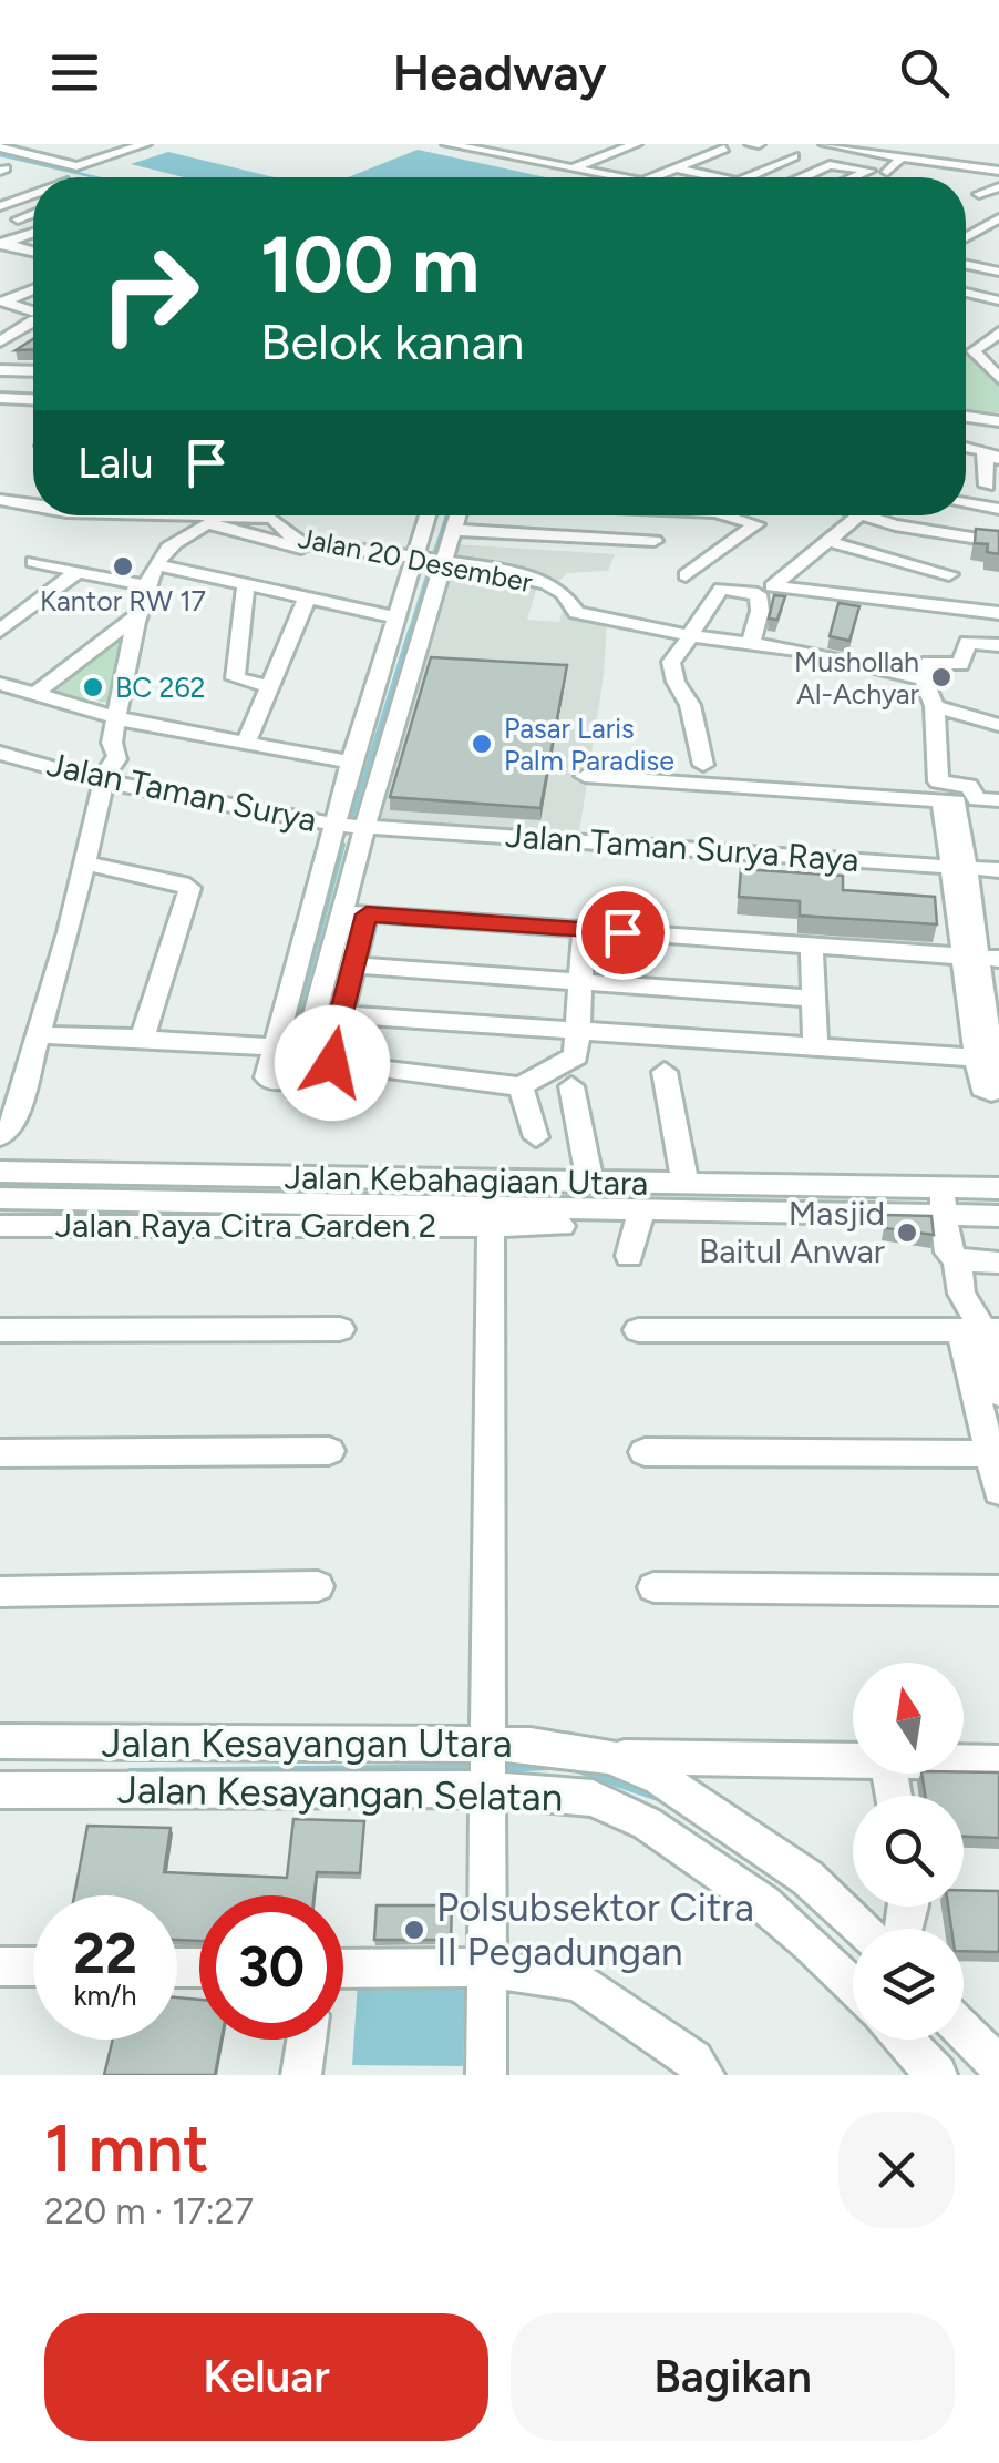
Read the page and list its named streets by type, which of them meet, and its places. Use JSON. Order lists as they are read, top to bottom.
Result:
{
  "streets": {
    "street": [
      "Jalan 20 Desember",
      "Jalan Taman Surya",
      "Jalan Taman Surya Raya",
      "Jalan Kebahagiaan Utara",
      "Jalan Raya Citra Garden 2",
      "Jalan Kesayangan Utara",
      "Jalan Kesayangan Selatan"
    ]
  },
  "crossings": [
    ["Jalan Taman Surya", "Jalan Taman Surya Raya"],
    ["Jalan Kesayangan Utara", "Jalan Kesayangan Selatan"]
  ],
  "places": [
    "Kantor RW 17",
    "Mushollah Al-Achyar",
    "BC 262",
    "Pasar Laris Palm Paradise",
    "Masjid Baitul Anwar",
    "Polsubsektor Citra II Pegadungan"
  ],
  "north": "top",
  "page": {
    "header": "Headway",
    "turn": ["100 m", "Belok kanan"],
    "then": "Lalu",
    "speed": "22 km/h",
    "limit": "30",
    "heading": ["1 mnt", "220 m · 17:27"],
    "buttons": ["Keluar", "Bagikan"]
  }
}
